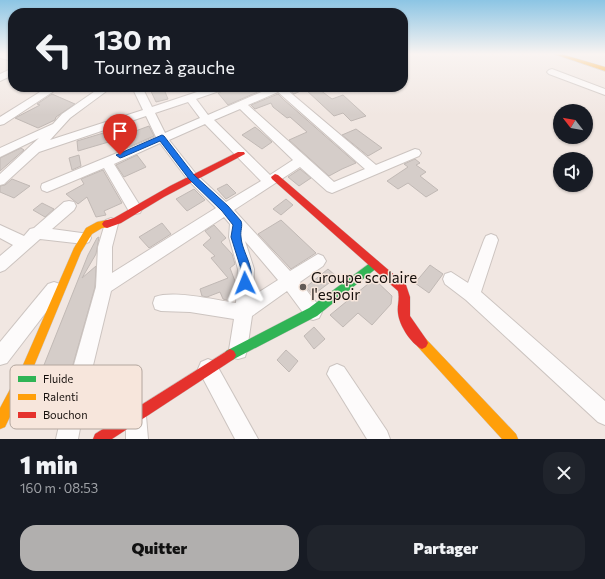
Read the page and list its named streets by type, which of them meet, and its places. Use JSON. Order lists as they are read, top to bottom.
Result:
{
  "places": ["Groupe scolaire l'espoir"],
  "legend": ["Fluide", "Ralenti", "Bouchon"],
  "north": "top left",
  "page": {
    "turn": ["130 m", "Tournez à gauche"],
    "heading": ["1 min", "160 m · 08:53"],
    "buttons": ["Quitter", "Partager"]
  }
}
